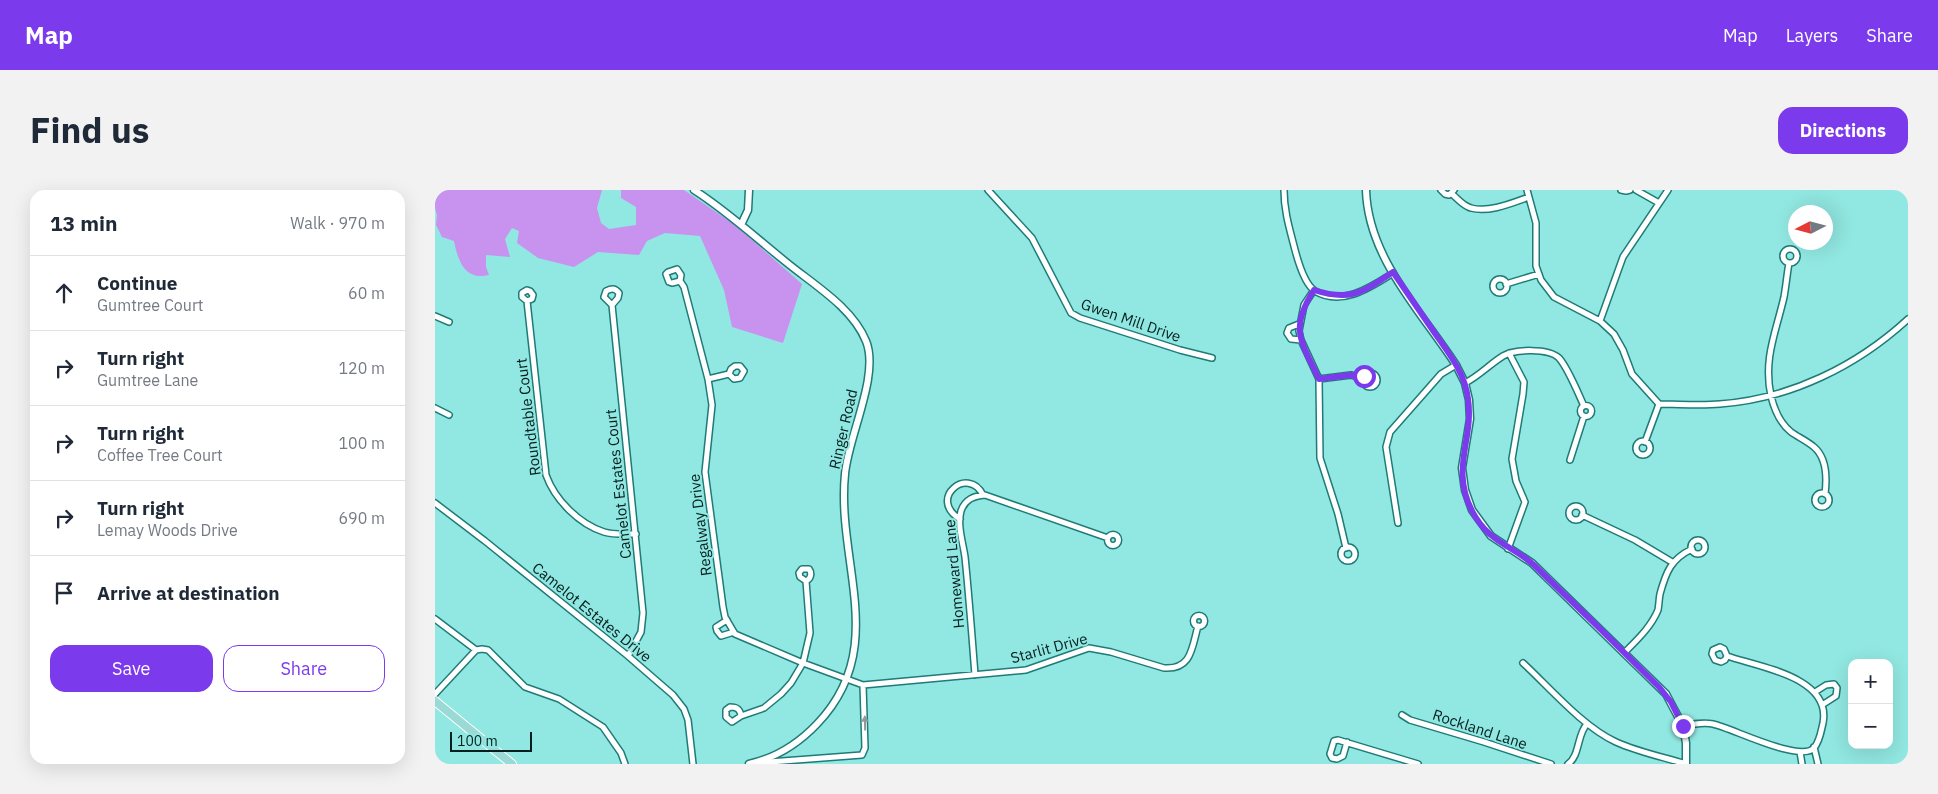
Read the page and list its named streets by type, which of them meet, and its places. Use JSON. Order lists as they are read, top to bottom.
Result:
{
  "streets": {
    "street": [
      "Gwen Mill Drive",
      "Roundtable Court",
      "Ringer Road",
      "Camelot Estates Court",
      "Regalway Drive",
      "Homeward Lane",
      "Camelot Estates Drive",
      "Starlit Drive",
      "Rockland Lane"
    ]
  },
  "crossings": [
    ["Roundtable Court", "Camelot Estates Court"],
    ["Ringer Road", "Regalway Drive"],
    ["Ringer Road", "Starlit Drive"],
    ["Camelot Estates Court", "Camelot Estates Drive"],
    ["Regalway Drive", "Starlit Drive"],
    ["Homeward Lane", "Starlit Drive"]
  ],
  "scale_bar": "100 m",
  "north": "left",
  "page": {
    "header": "Map",
    "nav": ["Map", "Layers", "Share"],
    "title": "Find us",
    "buttons": [
      "Directions",
      ["Save", "Share"]
    ],
    "heading": ["13 min", "Walk · 970 m"],
    "list": [
      ["Continue", "Gumtree Court", "60 m"],
      ["Turn right", "Gumtree Lane", "120 m"],
      ["Turn right", "Coffee Tree Court", "100 m"],
      ["Turn right", "Lemay Woods Drive", "690 m"],
      "Arrive at destination"
    ],
    "map_buttons": ["+", "−"],
    "scale": "100 m"
  }
}
